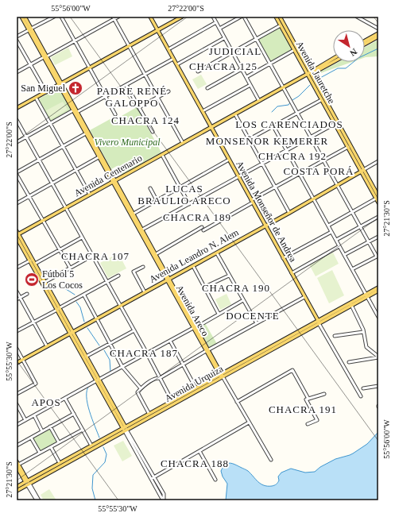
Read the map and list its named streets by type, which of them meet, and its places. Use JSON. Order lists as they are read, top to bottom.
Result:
{
  "streets": {
    "main road": [
      "Avenida Jauretche",
      "Avenida Centenario",
      "Avenida Monseñor de Andrea",
      "Avenida Leandro N. Alem",
      "Avenida Areco",
      "Avenida Urquiza"
    ]
  },
  "crossings": [
    ["Avenida Jauretche", "Avenida Centenario"],
    ["Avenida Jauretche", "Avenida Leandro N. Alem"],
    ["Avenida Centenario", "Avenida Monseñor de Andrea"],
    ["Avenida Centenario", "Avenida Areco"],
    ["Avenida Monseñor de Andrea", "Avenida Leandro N. Alem"],
    ["Avenida Monseñor de Andrea", "Avenida Urquiza"],
    ["Avenida Leandro N. Alem", "Avenida Areco"],
    ["Avenida Areco", "Avenida Urquiza"]
  ],
  "districts": [
    "JUDICIAL",
    "CHACRA 125",
    "PADRE RENÉ GALOPPO",
    "CHACRA 124",
    "LOS CARENCIADOS",
    "MONSEÑOR KEMERER",
    "CHACRA 192",
    "COSTA PORÁ",
    "LUCAS BRAULIO ARECO",
    "CHACRA 189",
    "CHACRA 107",
    "CHACRA 190",
    "DOCENTE",
    "CHACRA 187",
    "APOS",
    "CHACRA 191",
    "CHACRA 188"
  ],
  "parks": ["Vivero Municipal"],
  "places": {
    "church": ["San Miguel"],
    "sports": ["Fútbol 5 Los Cocos"]
  },
  "north": "bottom right",
  "coordinates": [
    "55°56'00\"W",
    "27°22'00\"S",
    "27°21'30\"S",
    "55°55'30\"W"
  ]
}
